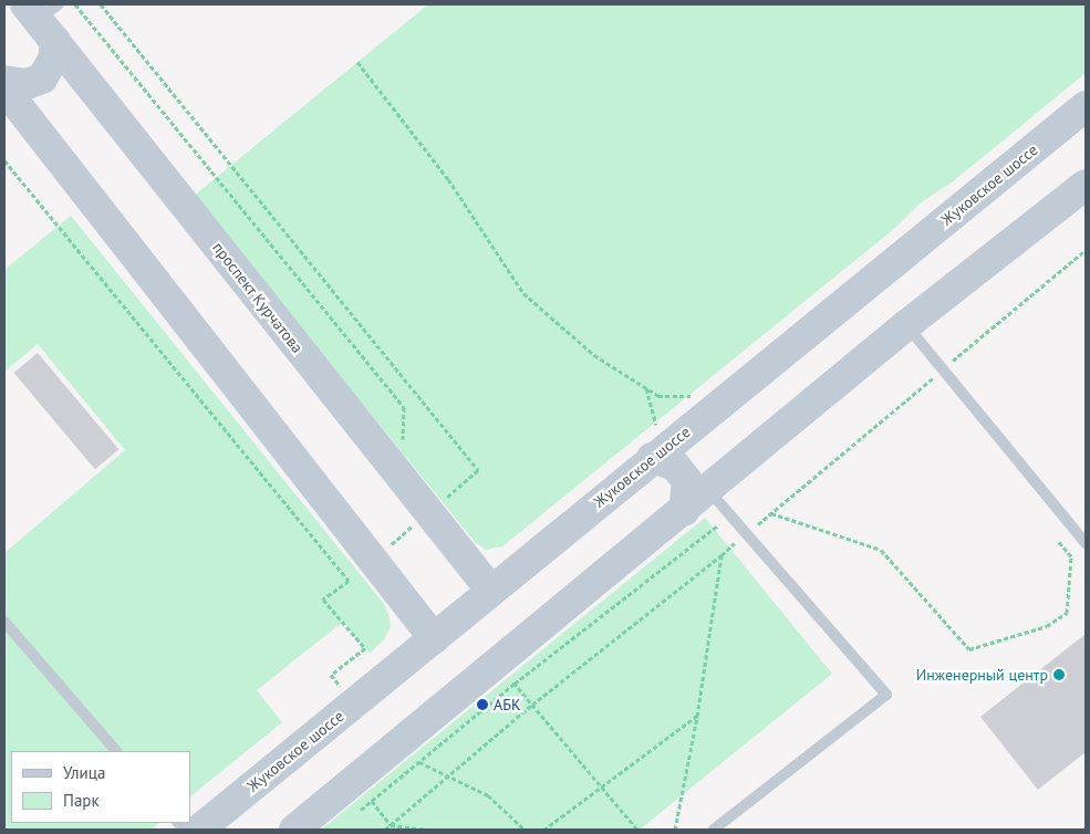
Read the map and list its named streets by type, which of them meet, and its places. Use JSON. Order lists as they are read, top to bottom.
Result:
{
  "streets": {
    "main road": ["Жуковское шоссе", "проспект Курчатова"]
  },
  "crossings": [
    ["Жуковское шоссе", "проспект Курчатова"]
  ],
  "places": ["Инженерный центр", "АБК"],
  "legend": ["Улица", "Парк"]
}
